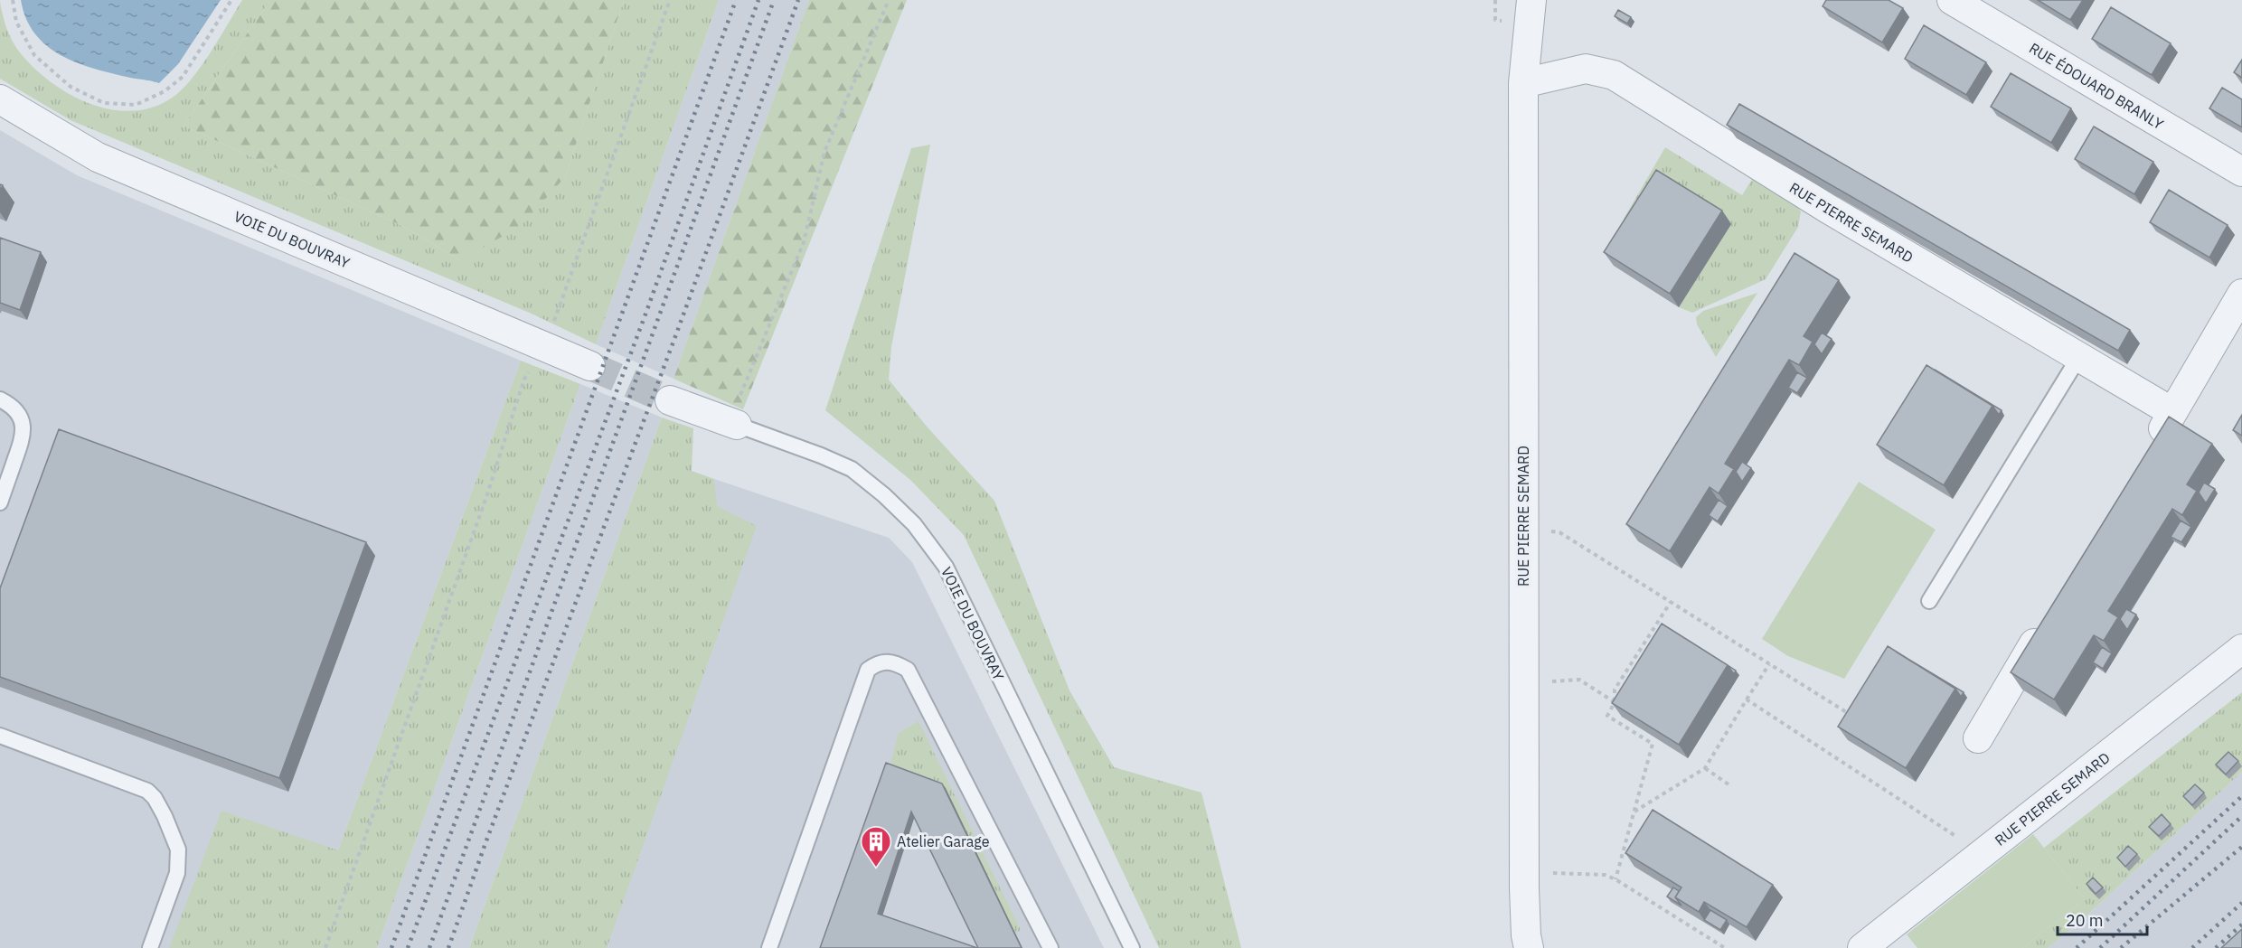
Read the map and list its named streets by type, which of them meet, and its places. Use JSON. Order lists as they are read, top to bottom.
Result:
{
  "streets": {
    "street": ["RUE ÉDOUARD BRANLY", "RUE PIERRE SEMARD", "VOIE DU BOUVRAY"]
  },
  "places": {
    "building": ["Atelier Garage"]
  },
  "scale_bar": "20 m"
}
